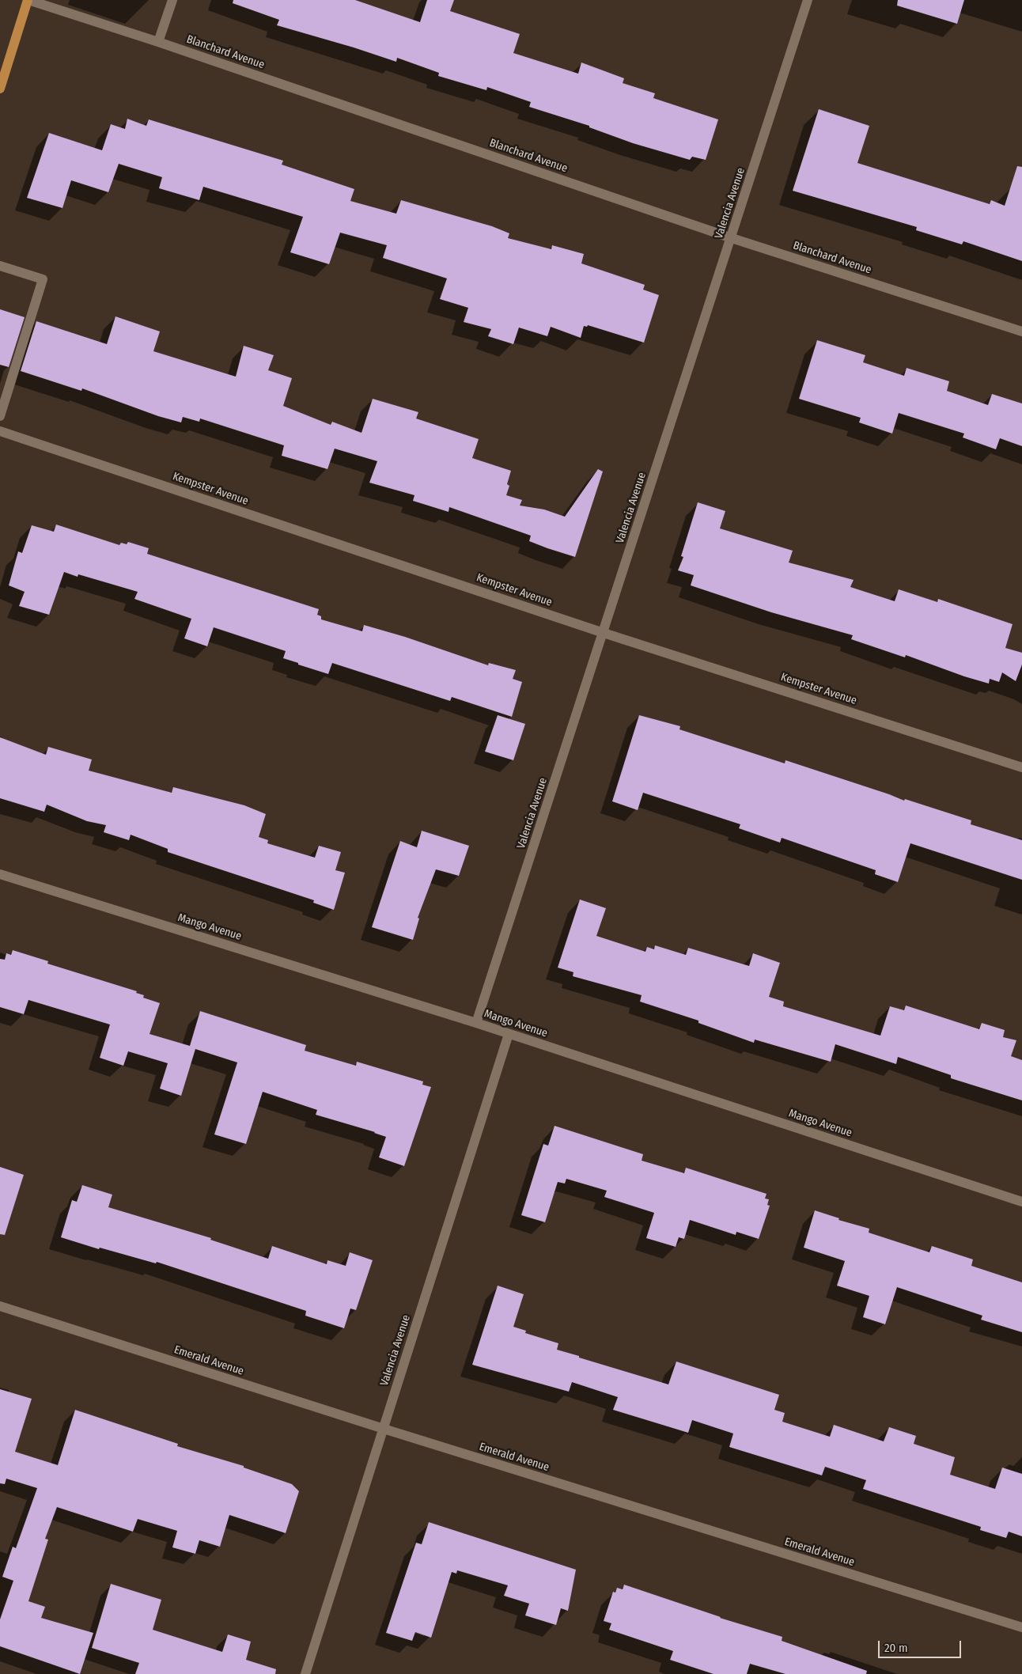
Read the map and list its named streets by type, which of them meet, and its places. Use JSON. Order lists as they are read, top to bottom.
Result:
{
  "streets": {
    "street": [
      "Blanchard Avenue",
      "Valencia Avenue",
      "Kempster Avenue",
      "Mango Avenue",
      "Emerald Avenue"
    ]
  },
  "crossings": [
    ["Blanchard Avenue", "Valencia Avenue"],
    ["Valencia Avenue", "Kempster Avenue"],
    ["Valencia Avenue", "Mango Avenue"],
    ["Valencia Avenue", "Emerald Avenue"]
  ],
  "scale_bar": "20 m"
}
